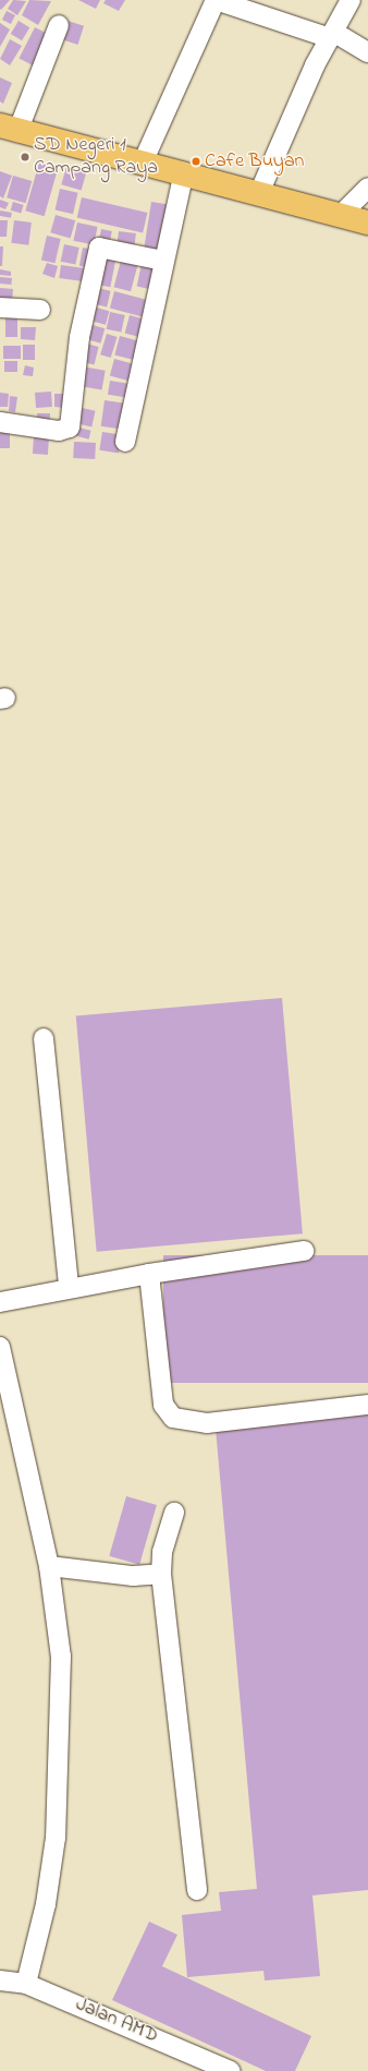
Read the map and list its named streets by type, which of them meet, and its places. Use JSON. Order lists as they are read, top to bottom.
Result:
{
  "streets": {
    "street": ["Jalan AMD"]
  },
  "places": ["SD Negeri 1 Campang Raya", "Cafe Buyan"]
}
